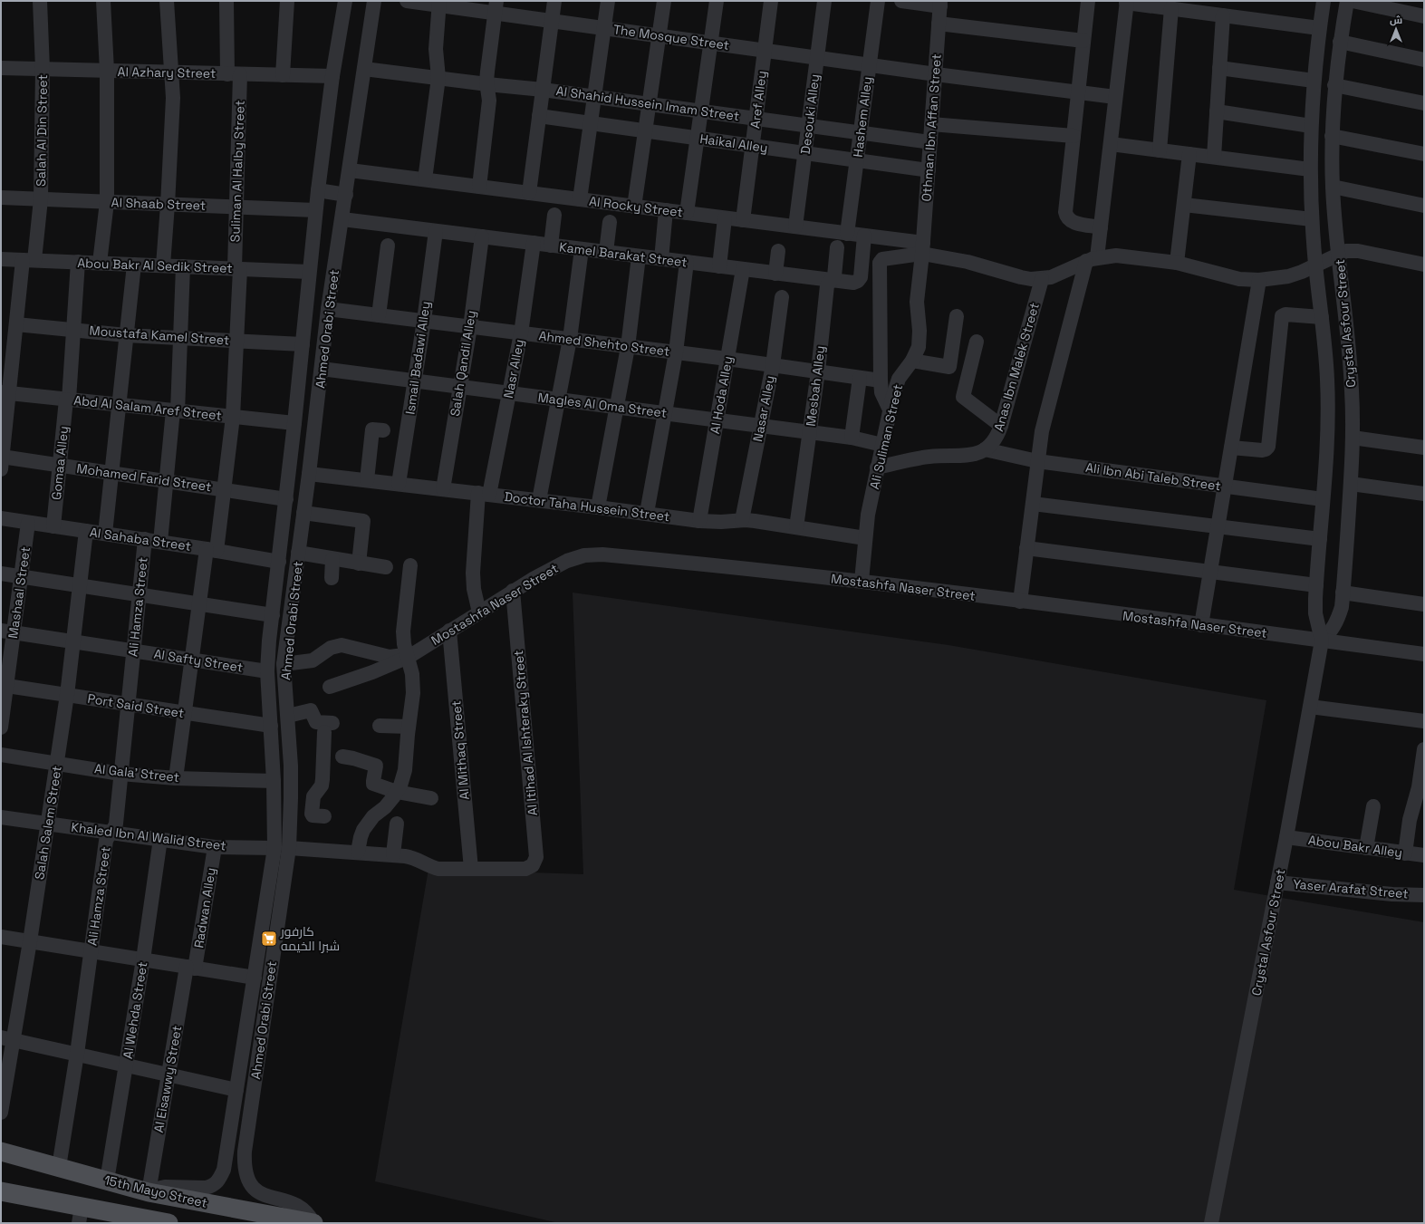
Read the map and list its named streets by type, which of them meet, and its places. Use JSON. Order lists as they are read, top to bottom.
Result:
{
  "streets": {
    "main road": ["15th Mayo Street"],
    "street": [
      "The Mosque Street",
      "Al Azhary Street",
      "Aref Alley",
      "Al Shahid Hussein Imam Street",
      "Desouki Alley",
      "Hashem Alley",
      "Othman Ibn Affan Street",
      "Salah Al Din Street",
      "Haikal Alley",
      "Suliman Al Halby Street",
      "Al Shaab Street",
      "Al Rocky Street",
      "Kamel Barakat Street",
      "Abou Bakr Al Sedik Street",
      "Crystal Asfour Street",
      "Ahmed Orabi Street",
      "Moustafa Kamel Street",
      "Ahmed Shehto Street",
      "Ismail Badawi Alley",
      "Salah Qandil Alley",
      "Anas Ibn Malek Street",
      "Nasr Alley",
      "Mesbah Alley",
      "Al Hoda Alley",
      "Magles Al Oma Street",
      "Abd Al Salam Aref Street",
      "Nasar Alley",
      "Ali Suliman Street",
      "Gomaa Alley",
      "Ali Ibn Abi Taleb Street",
      "Mohamed Farid Street",
      "Doctor Taha Hussein Street",
      "Al Sahaba Street",
      "Mostashfa Naser Street",
      "Mashaal Street",
      "Ali Hamza Street",
      "Al Safty Street",
      "Port Said Street",
      "Al Itihad Al Ishteraky Street",
      "Al Mithaq Street",
      "Al Gala' Street",
      "Salah Salem Street",
      "Khaled Ibn Al Walid Street",
      "Abou Bakr Alley",
      "Yaser Arafat Street",
      "Radwan Alley",
      "Al Wehda Street",
      "Al Eisawwy Street"
    ]
  },
  "crossings": [
    ["The Mosque Street", "Aref Alley"],
    ["The Mosque Street", "Desouki Alley"],
    ["The Mosque Street", "Hashem Alley"],
    ["The Mosque Street", "Othman Ibn Affan Street"],
    ["Al Azhary Street", "Salah Al Din Street"],
    ["Al Azhary Street", "Suliman Al Halby Street"],
    ["Al Azhary Street", "Ahmed Orabi Street"],
    ["Aref Alley", "Al Shahid Hussein Imam Street"],
    ["Aref Alley", "Haikal Alley"],
    ["Aref Alley", "Al Rocky Street"],
    ["Al Shahid Hussein Imam Street", "Desouki Alley"],
    ["Al Shahid Hussein Imam Street", "Hashem Alley"],
    ["Al Shahid Hussein Imam Street", "Othman Ibn Affan Street"],
    ["Al Shahid Hussein Imam Street", "Ahmed Orabi Street"],
    ["Desouki Alley", "Haikal Alley"],
    ["Desouki Alley", "Al Rocky Street"],
    ["Hashem Alley", "Haikal Alley"],
    ["Hashem Alley", "Al Rocky Street"],
    ["Othman Ibn Affan Street", "Haikal Alley"],
    ["Othman Ibn Affan Street", "Al Rocky Street"],
    ["Othman Ibn Affan Street", "Ali Suliman Street"],
    ["Salah Al Din Street", "Al Shaab Street"],
    ["Salah Al Din Street", "Abou Bakr Al Sedik Street"],
    ["Salah Al Din Street", "Moustafa Kamel Street"],
    ["Salah Al Din Street", "Abd Al Salam Aref Street"],
    ["Salah Al Din Street", "Mohamed Farid Street"],
    ["Suliman Al Halby Street", "Al Shaab Street"],
    ["Suliman Al Halby Street", "Abou Bakr Al Sedik Street"],
    ["Suliman Al Halby Street", "Moustafa Kamel Street"],
    ["Suliman Al Halby Street", "Abd Al Salam Aref Street"],
    ["Suliman Al Halby Street", "Mohamed Farid Street"],
    ["Suliman Al Halby Street", "Al Sahaba Street"],
    ["Al Shaab Street", "Ahmed Orabi Street"],
    ["Al Rocky Street", "Kamel Barakat Street"],
    ["Al Rocky Street", "Ahmed Orabi Street"],
    ["Al Rocky Street", "Ali Suliman Street"],
    ["Kamel Barakat Street", "Ahmed Orabi Street"],
    ["Kamel Barakat Street", "Ismail Badawi Alley"],
    ["Kamel Barakat Street", "Salah Qandil Alley"],
    ["Kamel Barakat Street", "Nasr Alley"],
    ["Kamel Barakat Street", "Mesbah Alley"],
    ["Kamel Barakat Street", "Al Hoda Alley"],
    ["Abou Bakr Al Sedik Street", "Ahmed Orabi Street"],
    ["Abou Bakr Al Sedik Street", "Gomaa Alley"],
    ["Crystal Asfour Street", "Ali Ibn Abi Taleb Street"],
    ["Crystal Asfour Street", "Mostashfa Naser Street"],
    ["Crystal Asfour Street", "Abou Bakr Alley"],
    ["Crystal Asfour Street", "Yaser Arafat Street"],
    ["Ahmed Orabi Street", "Moustafa Kamel Street"],
    ["Ahmed Orabi Street", "Ahmed Shehto Street"],
    ["Ahmed Orabi Street", "Magles Al Oma Street"],
    ["Ahmed Orabi Street", "Abd Al Salam Aref Street"],
    ["Ahmed Orabi Street", "Mohamed Farid Street"],
    ["Ahmed Orabi Street", "Doctor Taha Hussein Street"],
    ["Ahmed Orabi Street", "Al Sahaba Street"],
    ["Ahmed Orabi Street", "Al Safty Street"],
    ["Ahmed Orabi Street", "Port Said Street"],
    ["Ahmed Orabi Street", "Al Gala' Street"],
    ["Ahmed Orabi Street", "Khaled Ibn Al Walid Street"],
    ["Ahmed Orabi Street", "Al Eisawwy Street"],
    ["Ahmed Orabi Street", "15th Mayo Street"],
    ["Moustafa Kamel Street", "Gomaa Alley"],
    ["Ahmed Shehto Street", "Ismail Badawi Alley"],
    ["Ahmed Shehto Street", "Salah Qandil Alley"],
    ["Ahmed Shehto Street", "Nasr Alley"],
    ["Ahmed Shehto Street", "Mesbah Alley"],
    ["Ahmed Shehto Street", "Al Hoda Alley"],
    ["Ahmed Shehto Street", "Nasar Alley"],
    ["Ismail Badawi Alley", "Magles Al Oma Street"],
    ["Ismail Badawi Alley", "Doctor Taha Hussein Street"],
    ["Salah Qandil Alley", "Magles Al Oma Street"],
    ["Salah Qandil Alley", "Doctor Taha Hussein Street"],
    ["Anas Ibn Malek Street", "Ali Suliman Street"],
    ["Anas Ibn Malek Street", "Ali Ibn Abi Taleb Street"],
    ["Nasr Alley", "Magles Al Oma Street"],
    ["Nasr Alley", "Doctor Taha Hussein Street"],
    ["Nasr Alley", "Mostashfa Naser Street"],
    ["Mesbah Alley", "Magles Al Oma Street"],
    ["Mesbah Alley", "Doctor Taha Hussein Street"],
    ["Al Hoda Alley", "Magles Al Oma Street"],
    ["Al Hoda Alley", "Doctor Taha Hussein Street"],
    ["Magles Al Oma Street", "Nasar Alley"],
    ["Magles Al Oma Street", "Ali Suliman Street"],
    ["Abd Al Salam Aref Street", "Gomaa Alley"],
    ["Nasar Alley", "Doctor Taha Hussein Street"],
    ["Ali Suliman Street", "Doctor Taha Hussein Street"],
    ["Ali Suliman Street", "Mostashfa Naser Street"],
    ["Gomaa Alley", "Mohamed Farid Street"],
    ["Gomaa Alley", "Al Sahaba Street"],
    ["Al Sahaba Street", "Mashaal Street"],
    ["Al Sahaba Street", "Ali Hamza Street"],
    ["Al Sahaba Street", "Salah Salem Street"],
    ["Mostashfa Naser Street", "Al Itihad Al Ishteraky Street"],
    ["Mostashfa Naser Street", "Al Mithaq Street"],
    ["Mashaal Street", "Al Safty Street"],
    ["Mashaal Street", "Port Said Street"],
    ["Ali Hamza Street", "Al Safty Street"],
    ["Ali Hamza Street", "Port Said Street"],
    ["Ali Hamza Street", "Al Gala' Street"],
    ["Ali Hamza Street", "Khaled Ibn Al Walid Street"],
    ["Ali Hamza Street", "15th Mayo Street"],
    ["Al Safty Street", "Salah Salem Street"],
    ["Port Said Street", "Salah Salem Street"],
    ["Al Itihad Al Ishteraky Street", "Al Mithaq Street"],
    ["Al Gala' Street", "Salah Salem Street"],
    ["Salah Salem Street", "Khaled Ibn Al Walid Street"],
    ["Khaled Ibn Al Walid Street", "Radwan Alley"],
    ["Khaled Ibn Al Walid Street", "Al Wehda Street"],
    ["Radwan Alley", "Al Eisawwy Street"],
    ["Al Wehda Street", "15th Mayo Street"],
    ["Al Eisawwy Street", "15th Mayo Street"]
  ],
  "places": {
    "supermarket": ["كارفور شبرا الخيمه"]
  },
  "north": "top"
}
